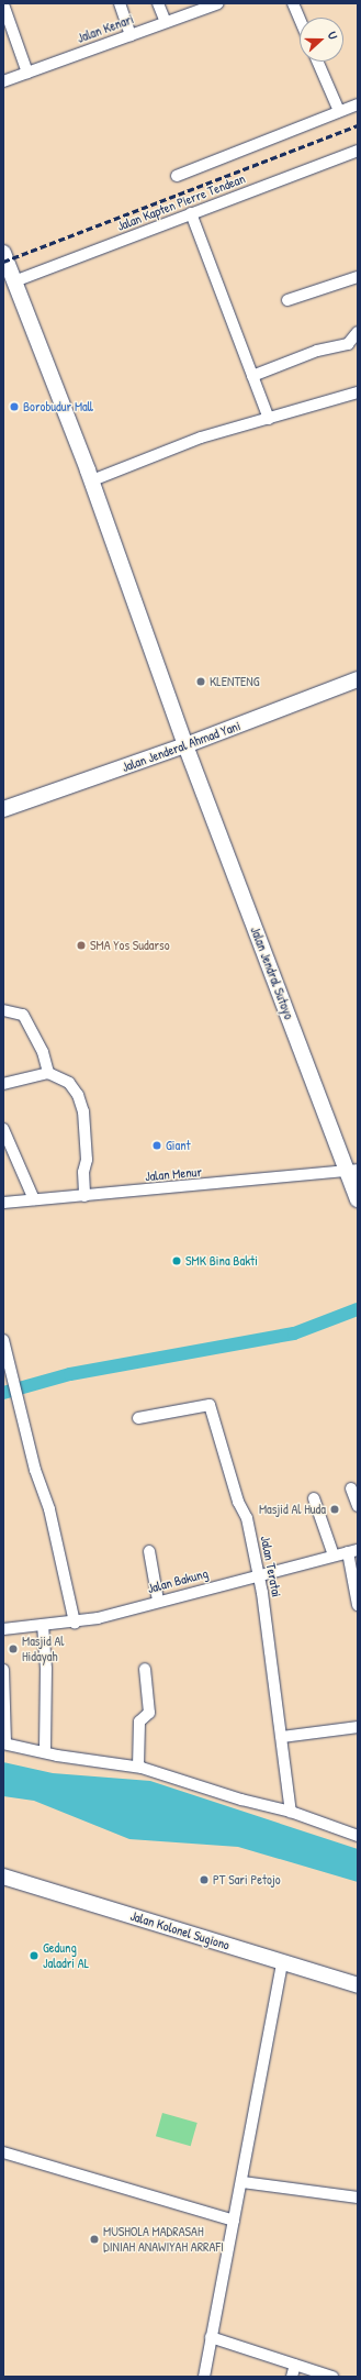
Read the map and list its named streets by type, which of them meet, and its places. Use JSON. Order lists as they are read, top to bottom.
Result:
{
  "streets": {
    "street": [
      "Jalan Kenari",
      "Jalan Kapten Pierre Tendean",
      "Jalan Jenderal Ahmad Yani",
      "Jalan Jendral Sutoyo",
      "Jalan Menur",
      "Jalan Teratai",
      "Jalan Bakung",
      "Jalan Kolonel Sugiono"
    ]
  },
  "crossings": [
    ["Jalan Kapten Pierre Tendean", "Jalan Jendral Sutoyo"],
    ["Jalan Jenderal Ahmad Yani", "Jalan Jendral Sutoyo"],
    ["Jalan Jendral Sutoyo", "Jalan Menur"],
    ["Jalan Teratai", "Jalan Bakung"]
  ],
  "places": [
    "Borobudur Mall",
    "KLENTENG",
    "SMA Yos Sudarso",
    "Giant",
    "SMK Bina Bakti",
    "Masjid Al Huda",
    "Masjid Al Hidayah",
    "PT Sari Petojo",
    "Gedung Jaladri AL",
    "MUSHOLA MADRASAH DINIAH ANAWIYAH ARRAFI"
  ],
  "north": "right"
}
